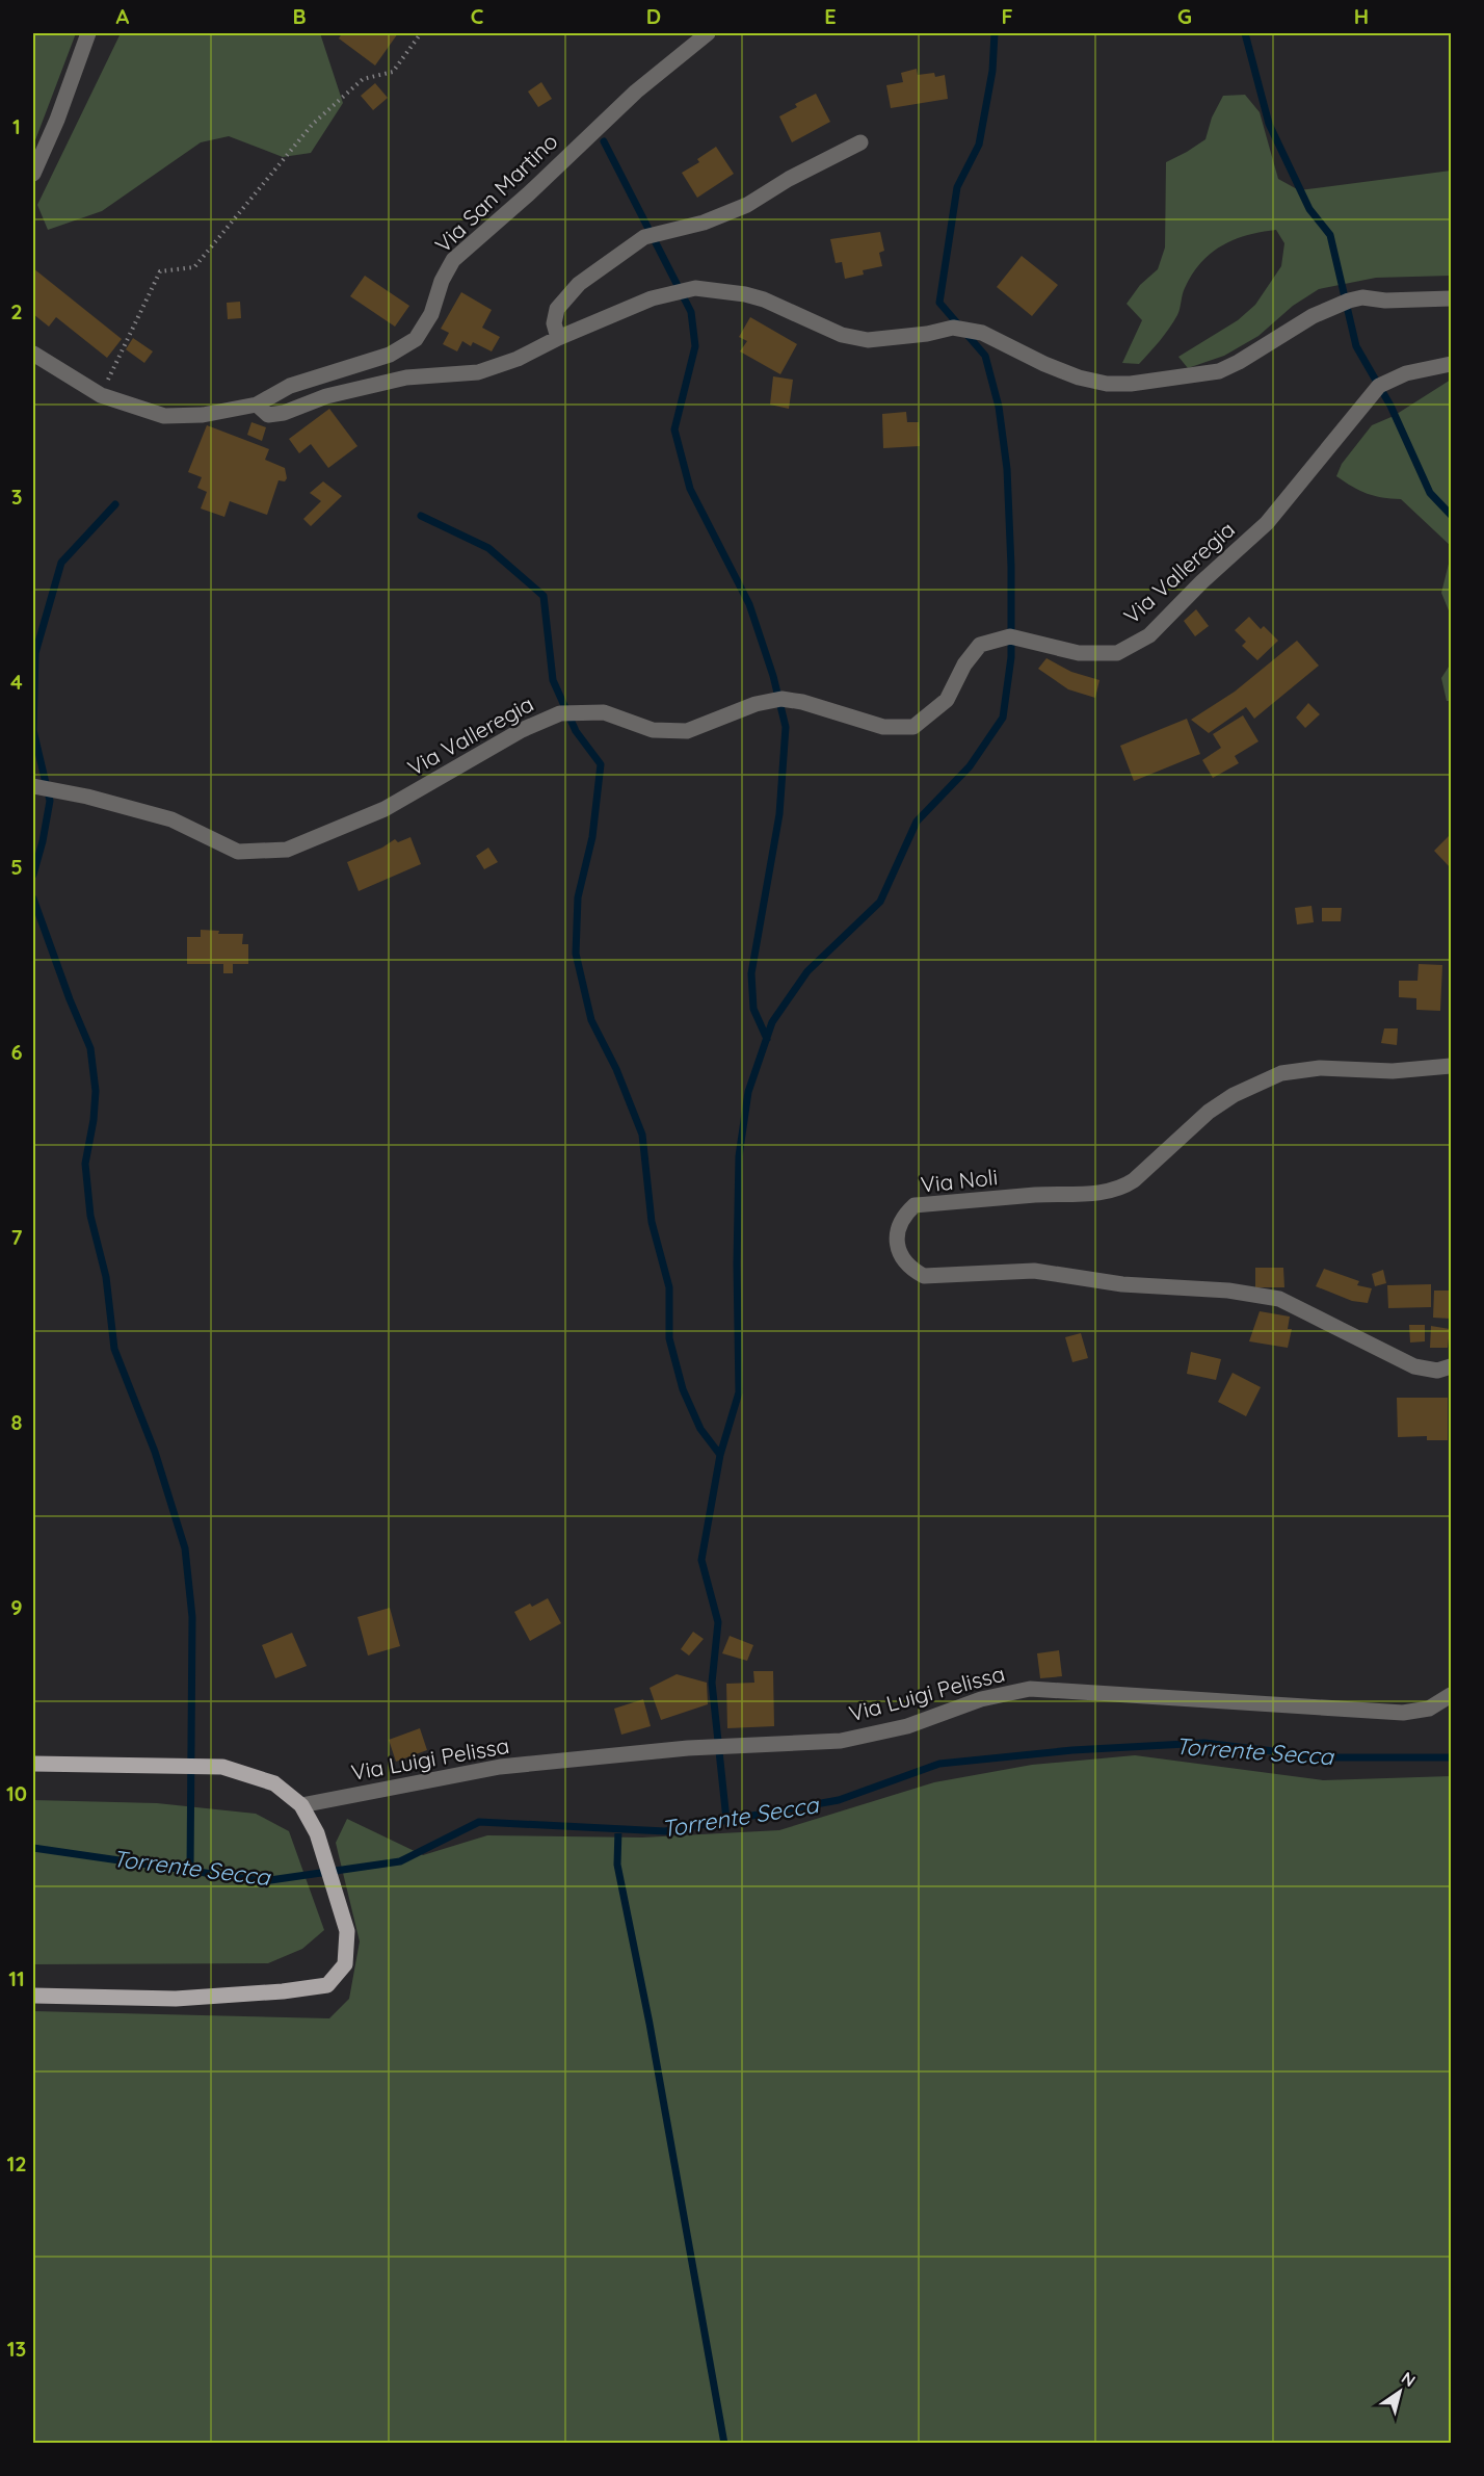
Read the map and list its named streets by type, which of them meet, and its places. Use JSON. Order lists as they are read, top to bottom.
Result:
{
  "streets": {
    "street": [
      "Via San Martino",
      "Via Valleregia",
      "Via Noli",
      "Via Luigi Pelissa"
    ]
  },
  "water": ["Torrente Secca"],
  "north": "top right",
  "grid": {
    "columns": [
      "A",
      "B",
      "C",
      "D",
      "E",
      "F",
      "G",
      "H"
    ],
    "rows": [
      "1",
      "2",
      "3",
      "4",
      "5",
      "6",
      "7",
      "8",
      "9",
      "10",
      "11",
      "12",
      "13"
    ]
  }
}
